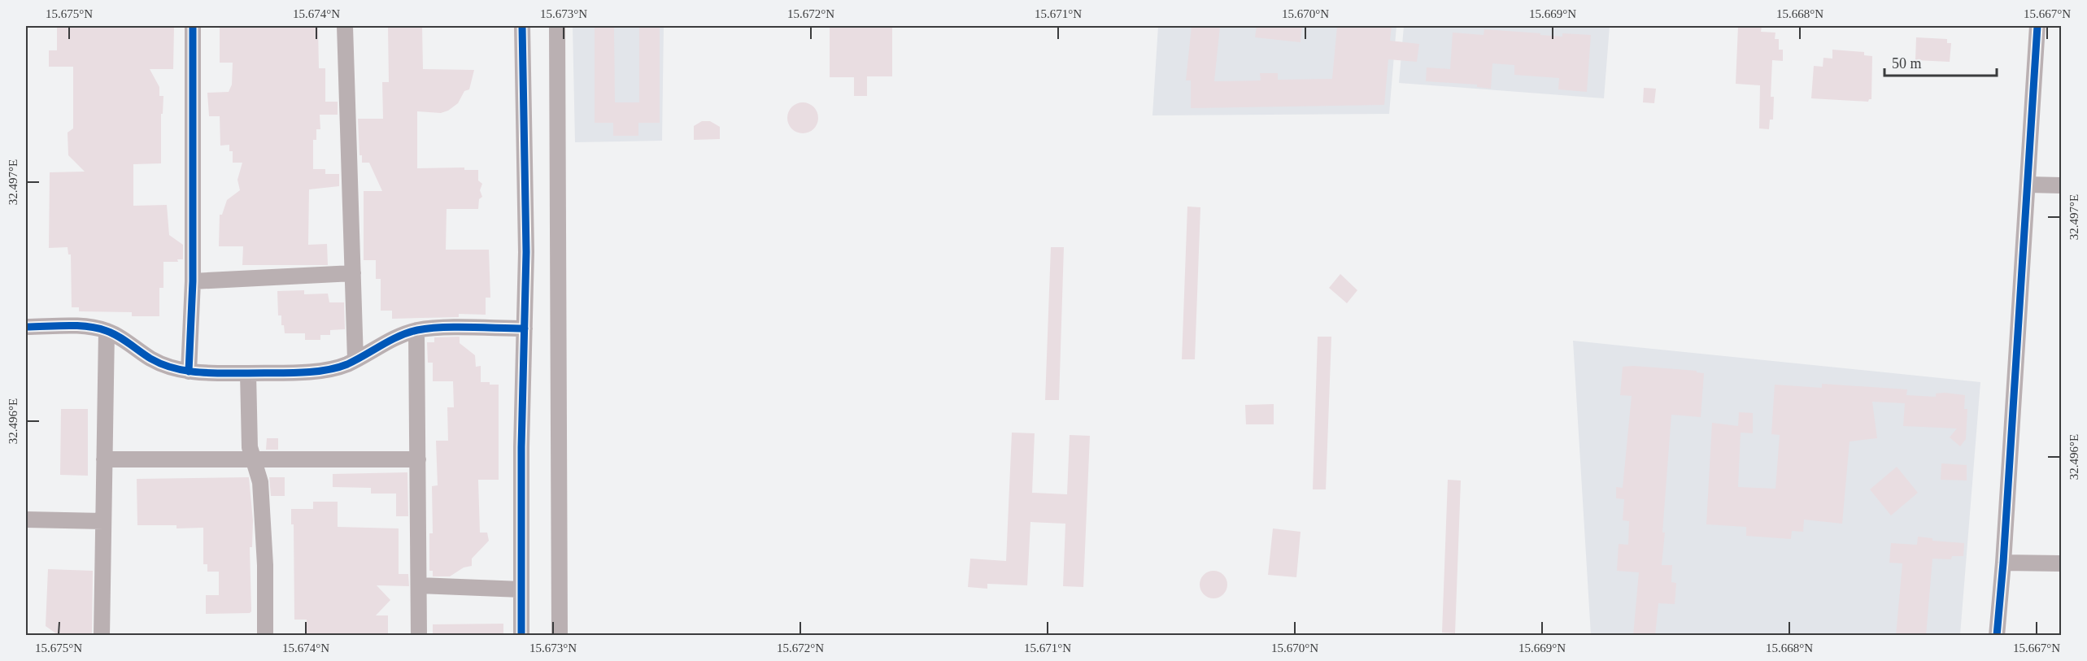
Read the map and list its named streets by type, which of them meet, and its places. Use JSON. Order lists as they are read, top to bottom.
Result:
{
  "scale_bar": "50 m",
  "coordinates": [
    "15.675°N",
    "15.674°N",
    "15.673°N",
    "15.672°N",
    "15.671°N",
    "15.670°N",
    "15.669°N",
    "15.668°N",
    "15.667°N",
    "32.497°E",
    "32.496°E"
  ]
}
